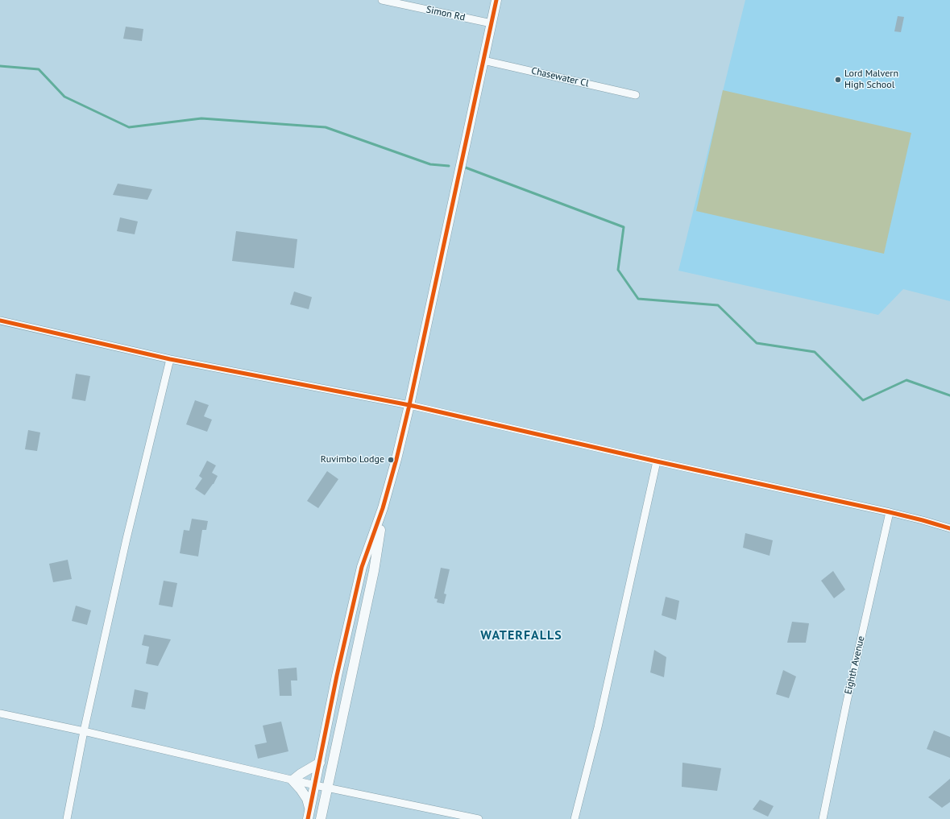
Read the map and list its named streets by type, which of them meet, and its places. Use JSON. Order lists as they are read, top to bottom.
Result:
{
  "streets": {
    "street": ["Simon Rd", "Chasewater Cl", "Eighth Avenue"]
  },
  "districts": ["WATERFALLS"],
  "places": ["Lord Malvern High School", "Ruvimbo Lodge"]
}
